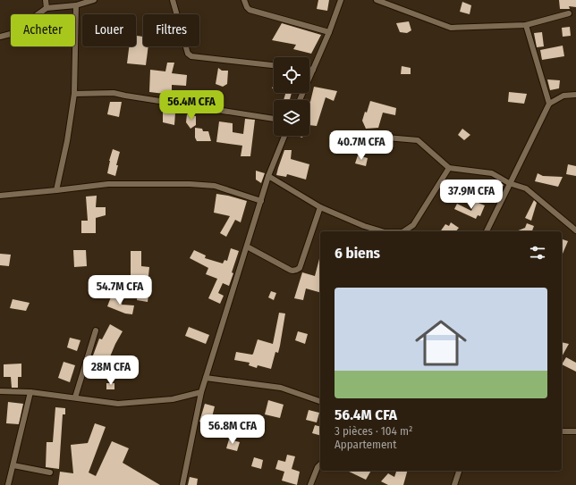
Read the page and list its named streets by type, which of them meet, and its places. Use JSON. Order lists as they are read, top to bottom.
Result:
{
  "page": {
    "chip": ["Acheter", "Louer", "Filtres"],
    "price": [
      "56.4M CFA",
      "40.7M CFA",
      "37.9M CFA",
      "54.7M CFA",
      "28M CFA",
      "56.8M CFA"
    ],
    "heading": "6 biens",
    "list": [
      {
        "name": "56.4M CFA",
        "note": "3 pièces · 104 m² · Appartement"
      }
    ]
  }
}
